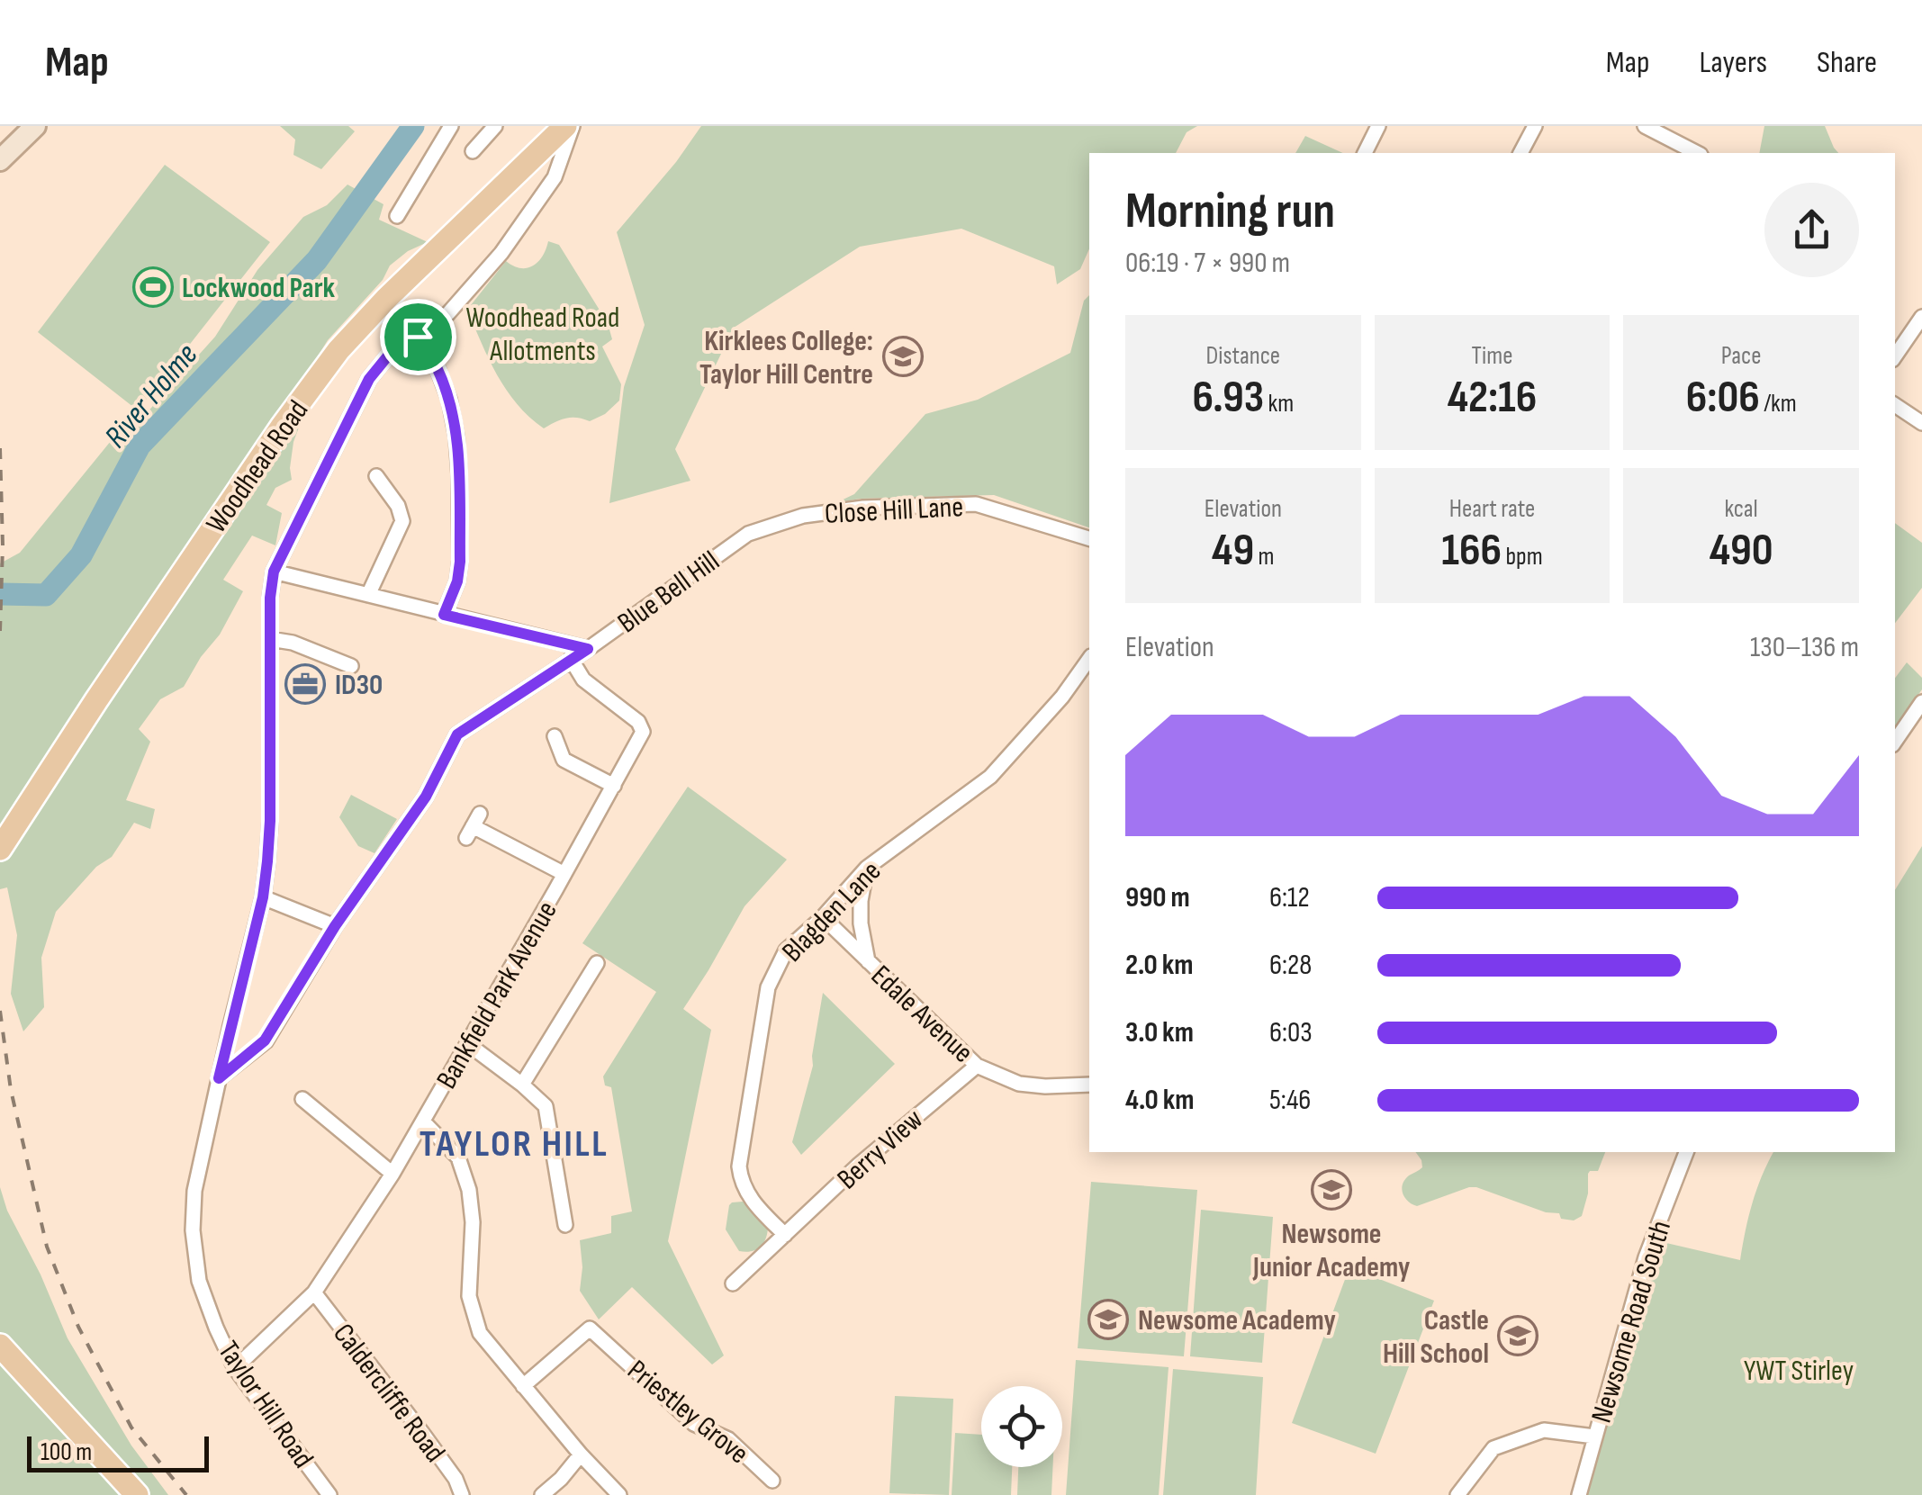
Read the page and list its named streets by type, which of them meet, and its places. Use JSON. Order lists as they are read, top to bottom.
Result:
{
  "streets": {
    "main road": ["Woodhead Road"],
    "street": [
      "Close Hill Lane",
      "Blue Bell Hill",
      "Blagden Lane",
      "Bankfield Park Avenue",
      "Edale Avenue",
      "Berry View",
      "Newsome Road South",
      "Caldercliffe Road",
      "Taylor Hill Road",
      "Priestley Grove"
    ]
  },
  "crossings": [
    ["Close Hill Lane", "Blue Bell Hill"],
    ["Blue Bell Hill", "Bankfield Park Avenue"],
    ["Blue Bell Hill", "Taylor Hill Road"],
    ["Blagden Lane", "Edale Avenue"],
    ["Blagden Lane", "Berry View"],
    ["Bankfield Park Avenue", "Caldercliffe Road"],
    ["Bankfield Park Avenue", "Taylor Hill Road"],
    ["Edale Avenue", "Berry View"]
  ],
  "districts": ["TAYLOR HILL"],
  "water": ["River Holme"],
  "parks": ["Woodhead Road Allotments", "YWT Stirley"],
  "places": {
    "sports": ["Lockwood Park"],
    "school or university": [
      "Kirklees College: Taylor Hill Centre",
      "Newsome Junior Academy",
      "Newsome Academy",
      "Castle Hill School"
    ],
    "office": ["ID30"]
  },
  "scale_bar": "100 m",
  "page": {
    "header": "Map",
    "nav": ["Map", "Layers", "Share"],
    "heading": ["Morning run", "06:19 · 7 × 990 m"],
    "stats": [
      ["Distance", "6.93 km"],
      ["Time", "42:16"],
      ["Pace", "6:06 /km"],
      ["Elevation", "49 m"],
      ["Heart rate", "166 bpm"],
      ["kcal", "490"]
    ],
    "chart": ["Elevation", "130–136 m"],
    "list": [
      {
        "name": "990 m",
        "note": "6:12"
      },
      {
        "name": "2.0 km",
        "note": "6:28"
      },
      {
        "name": "3.0 km",
        "note": "6:03"
      },
      {
        "name": "4.0 km",
        "note": "5:46"
      }
    ],
    "scale": "100 m"
  }
}
